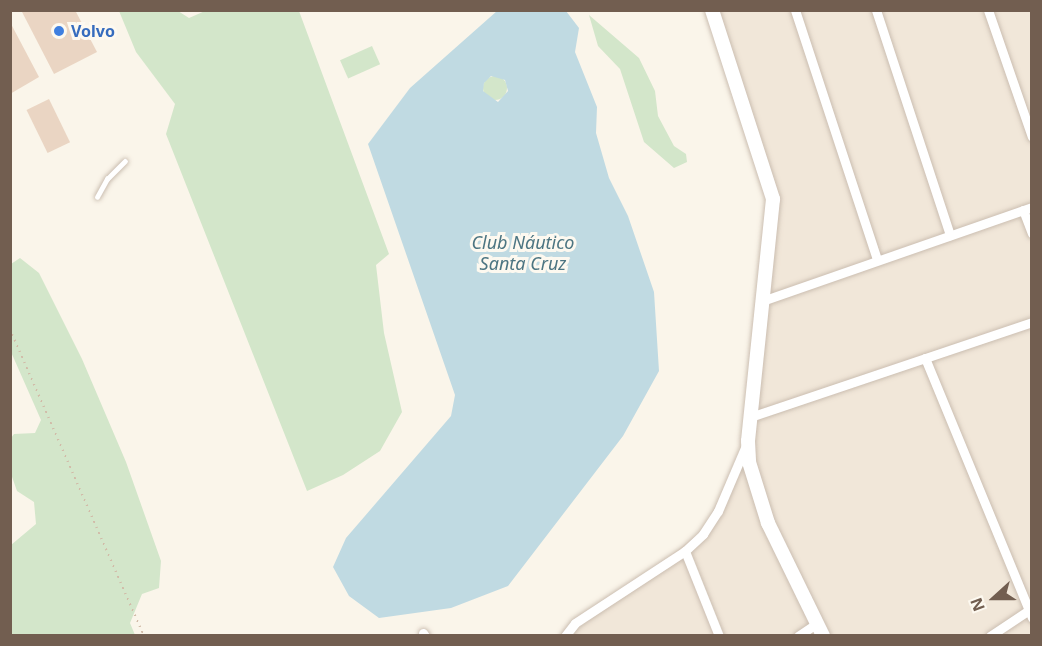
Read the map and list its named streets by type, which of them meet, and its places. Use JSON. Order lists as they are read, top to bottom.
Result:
{
  "water": ["Club Náutico Santa Cruz"],
  "places": ["Volvo"],
  "north": "left"
}
